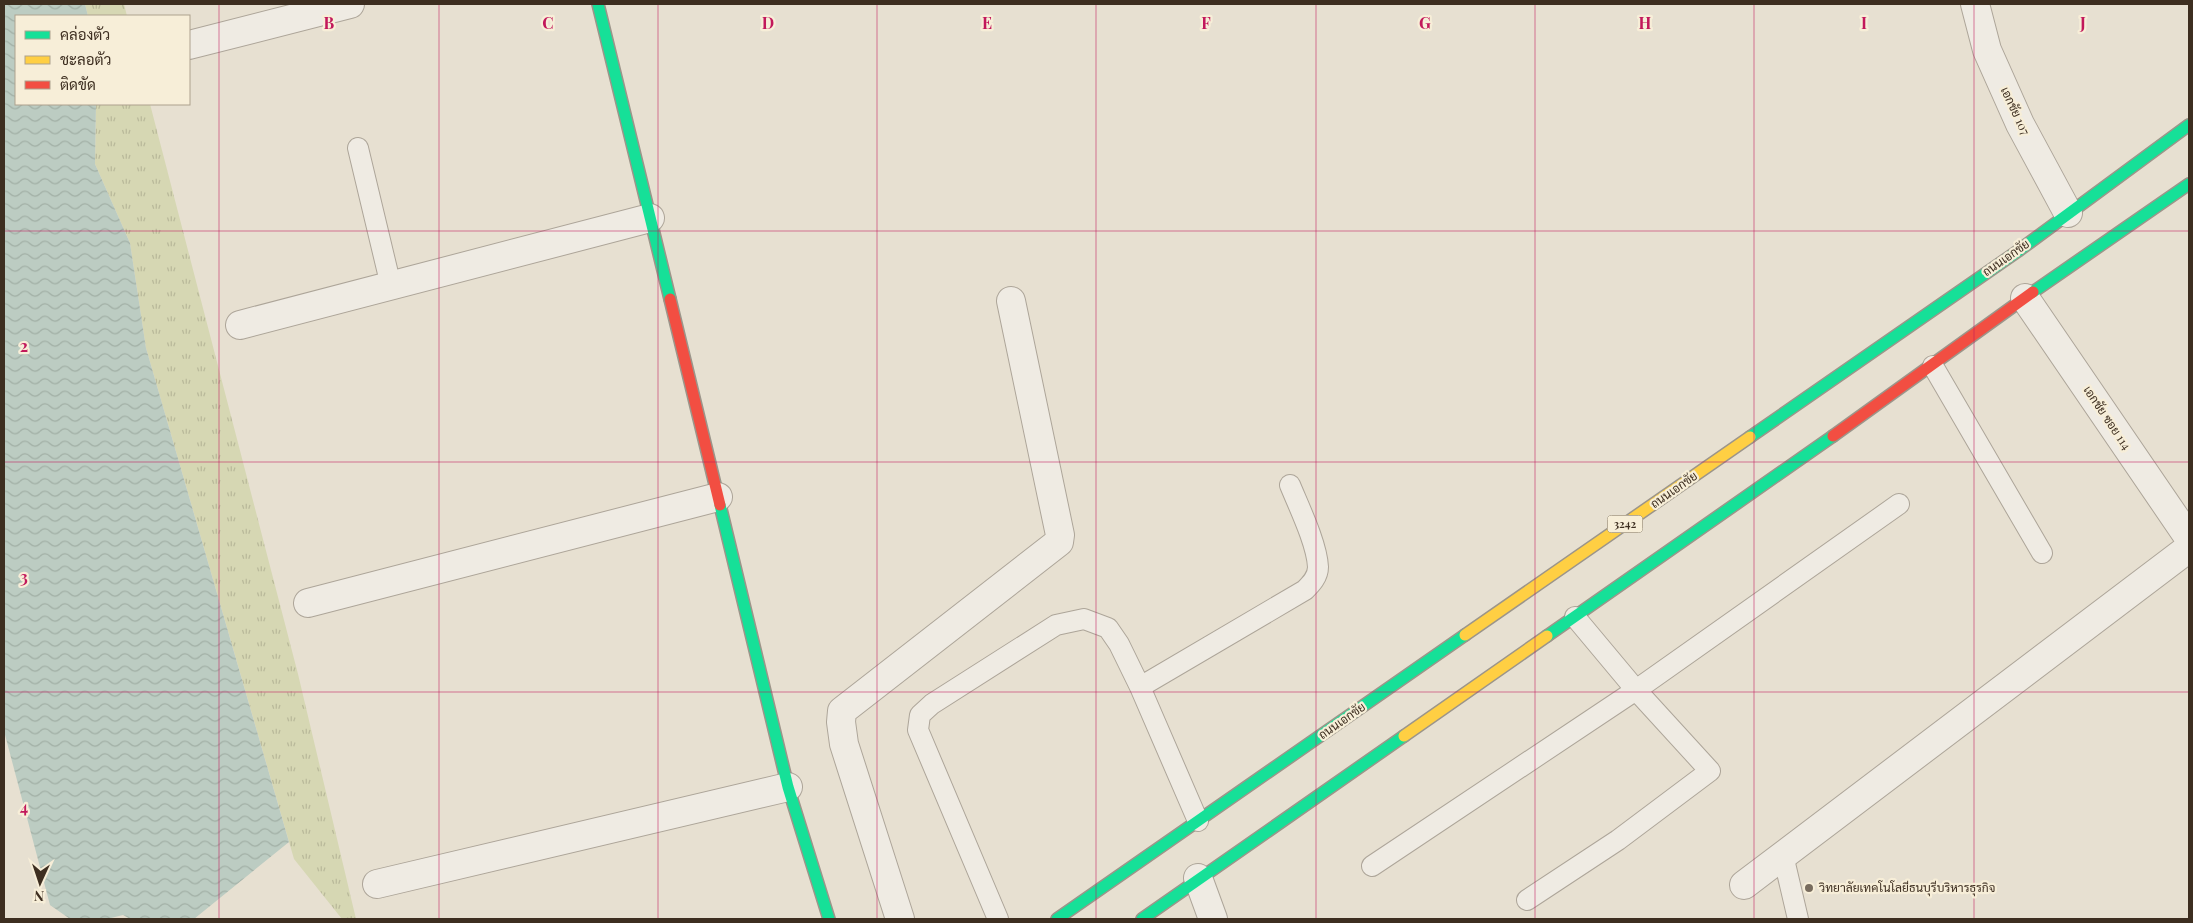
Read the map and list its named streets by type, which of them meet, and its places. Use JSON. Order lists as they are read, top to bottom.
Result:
{
  "streets": {
    "main road": ["ถนนเอกชัย", "3242"],
    "street": ["เอกชัย 107", "เอกชัย ซอย 114"]
  },
  "crossings": [
    ["เอกชัย 107", "ถนนเอกชัย"]
  ],
  "places": ["วิทยาลัยเทคโนโลยีธนบุรีบริหารธุรกิจ"],
  "legend": ["คล่องตัว", "ชะลอตัว", "ติดขัด"],
  "north": "bottom",
  "grid": {
    "columns": [
      "B",
      "C",
      "D",
      "E",
      "F",
      "G",
      "H",
      "I",
      "J"
    ],
    "rows": ["2", "3", "4"]
  }
}
